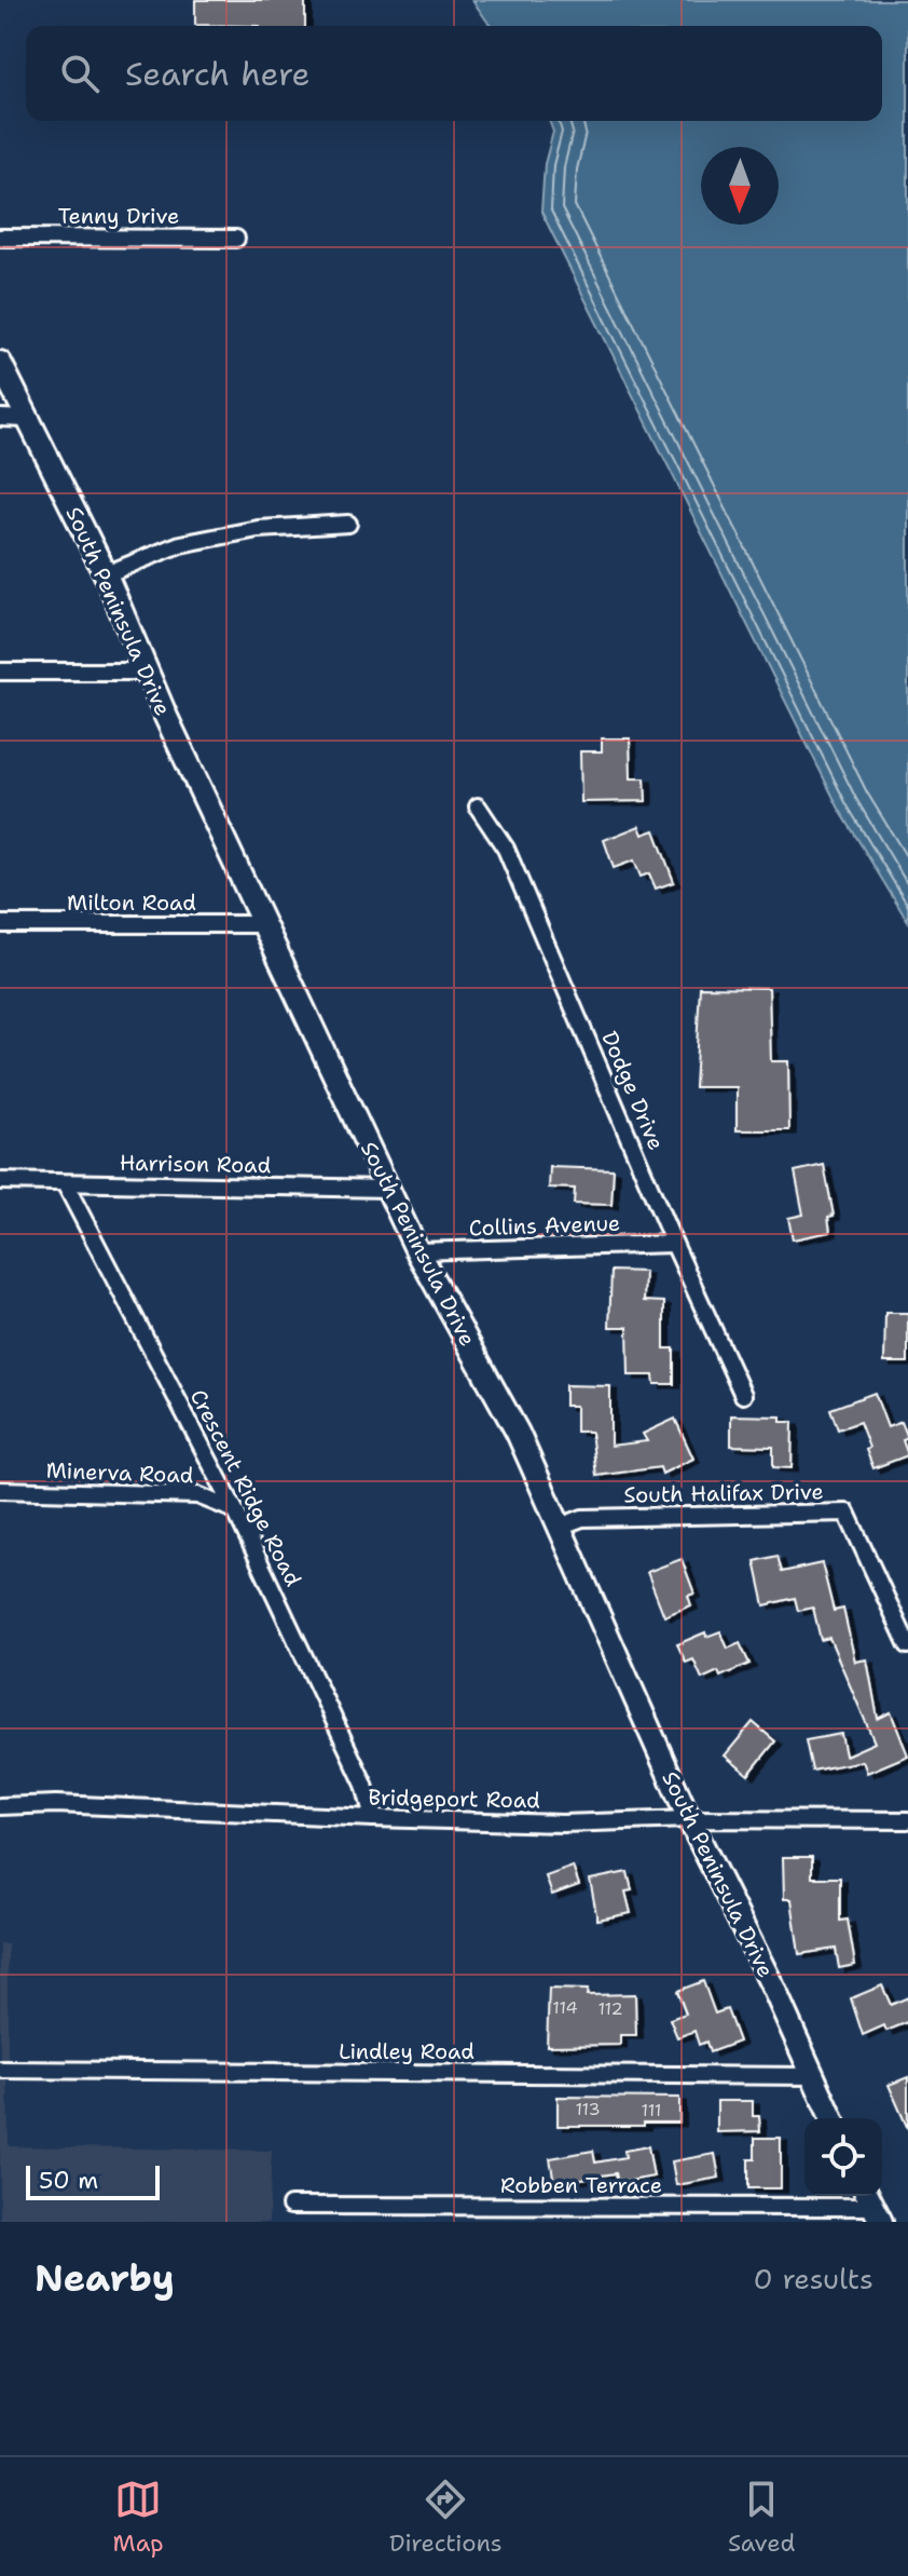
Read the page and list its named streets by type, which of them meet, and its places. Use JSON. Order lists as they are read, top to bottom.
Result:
{
  "streets": {
    "main road": ["South Peninsula Drive"],
    "street": [
      "Tenny Drive",
      "Milton Road",
      "Dodge Drive",
      "Harrison Road",
      "Collins Avenue",
      "Minerva Road",
      "Crescent Ridge Road",
      "South Halifax Drive",
      "Bridgeport Road",
      "Lindley Road",
      "Robben Terrace"
    ]
  },
  "crossings": [
    ["South Peninsula Drive", "Milton Road"],
    ["South Peninsula Drive", "Harrison Road"],
    ["South Peninsula Drive", "Collins Avenue"],
    ["South Peninsula Drive", "South Halifax Drive"],
    ["South Peninsula Drive", "Bridgeport Road"],
    ["South Peninsula Drive", "Lindley Road"],
    ["Dodge Drive", "Collins Avenue"],
    ["Harrison Road", "Crescent Ridge Road"],
    ["Minerva Road", "Crescent Ridge Road"],
    ["Crescent Ridge Road", "Bridgeport Road"]
  ],
  "house_numbers": [
    "114",
    "112",
    "113",
    "111"
  ],
  "scale_bar": "50 m",
  "north": "bottom",
  "page": {
    "search": "Search here",
    "scale": "50 m",
    "heading": ["Nearby", "0 results"],
    "nav": ["Map", "Directions", "Saved"]
  }
}
